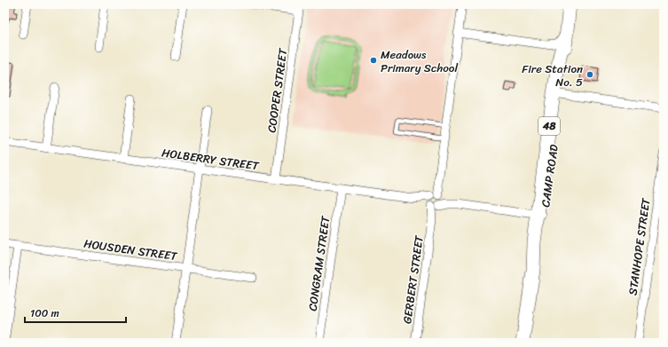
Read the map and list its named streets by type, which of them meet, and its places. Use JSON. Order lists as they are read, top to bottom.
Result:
{
  "streets": {
    "main road": ["48", "CAMP ROAD"],
    "street": [
      "COOPER STREET",
      "HOLBERRY STREET",
      "STANHOPE STREET",
      "HOUSDEN STREET",
      "CONGRAM STREET",
      "GERBERT STREET"
    ]
  },
  "crossings": [
    ["COOPER STREET", "HOLBERRY STREET"],
    ["HOLBERRY STREET", "CAMP ROAD"],
    ["HOLBERRY STREET", "CONGRAM STREET"],
    ["HOLBERRY STREET", "GERBERT STREET"]
  ],
  "places": ["Meadows Primary School", "Fire Station No. 5"],
  "scale_bar": "100 m"
}
